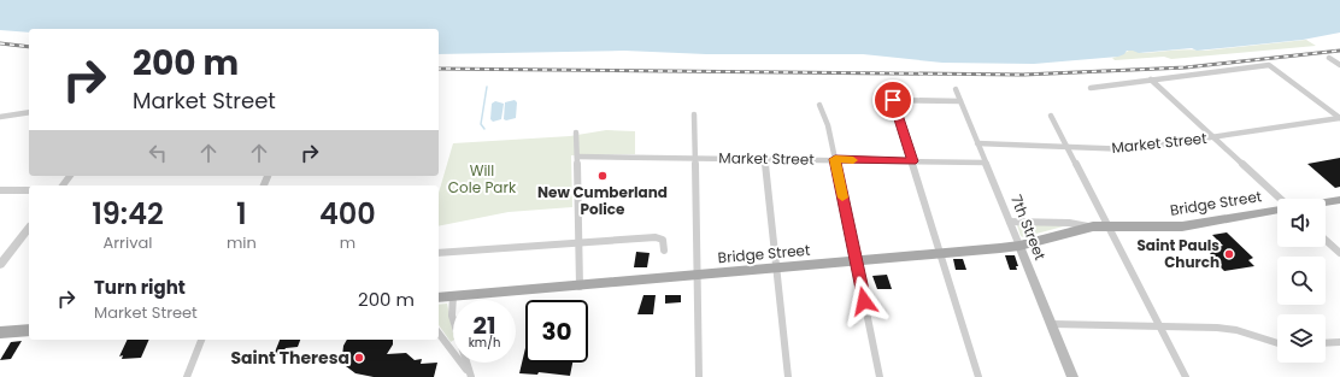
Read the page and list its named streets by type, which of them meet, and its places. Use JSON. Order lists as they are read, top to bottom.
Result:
{
  "streets": {
    "main road": ["Bridge Street", "7th Street"],
    "street": ["Market Street"]
  },
  "crossings": [
    ["Market Street", "7th Street"],
    ["Bridge Street", "7th Street"]
  ],
  "parks": ["Will Cole Park"],
  "places": ["New Cumberland Police", "Saint Pauls Church", "Saint Theresa"],
  "page": {
    "turn": ["200 m", "Market Street"],
    "eta": [
      "19:42",
      "Arrival",
      "1",
      "min",
      "400",
      "m"
    ],
    "list": [
      {
        "name": "Turn right",
        "note": "Market Street",
        "value": "200 m"
      }
    ],
    "speed": "21 km/h",
    "limit": "30"
  }
}
